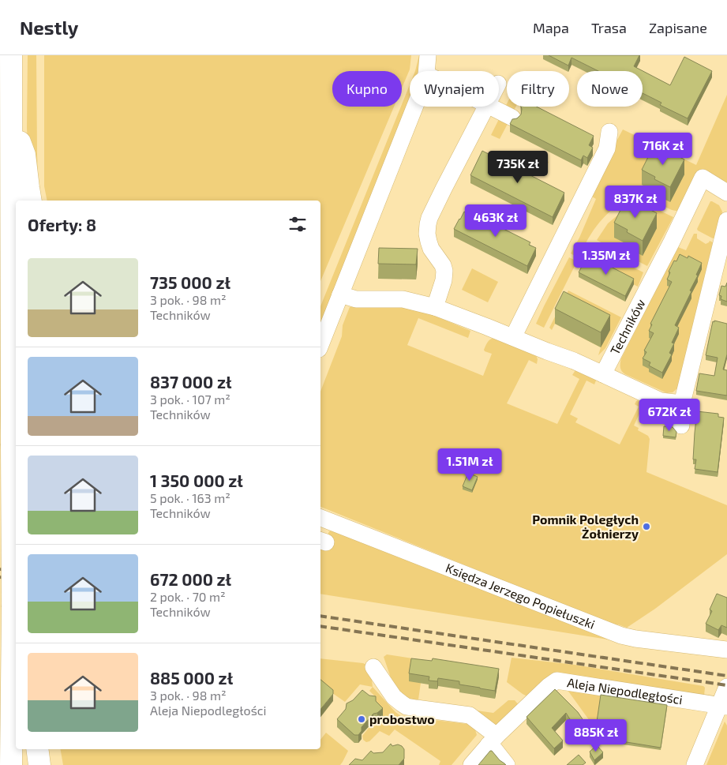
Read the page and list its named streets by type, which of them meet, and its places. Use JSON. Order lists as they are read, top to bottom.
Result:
{
  "streets": {
    "street": ["Techników", "Księdza Jerzego Popiełuszki", "Aleja Niepodległości"]
  },
  "places": ["Pomnik Poległych Żołnierzy", "probostwo"],
  "page": {
    "header": "Nestly",
    "nav": ["Mapa", "Trasa", "Zapisane"],
    "chip": [
      "Kupno",
      "Wynajem",
      "Filtry",
      "Nowe"
    ],
    "price": [
      "716K zł",
      "735K zł",
      "837K zł",
      "463K zł",
      "1.35M zł",
      "672K zł",
      "1.51M zł",
      "885K zł"
    ],
    "heading": "Oferty: 8",
    "list": [
      {
        "name": "735 000 zł",
        "note": "3 pok. · 98 m² · Techników"
      },
      {
        "name": "837 000 zł",
        "note": "3 pok. · 107 m² · Techników"
      },
      {
        "name": "1 350 000 zł",
        "note": "5 pok. · 163 m² · Techników"
      },
      {
        "name": "672 000 zł",
        "note": "2 pok. · 70 m² · Techników"
      },
      {
        "name": "885 000 zł",
        "note": "3 pok. · 98 m² · Aleja Niepodległości"
      }
    ]
  }
}
